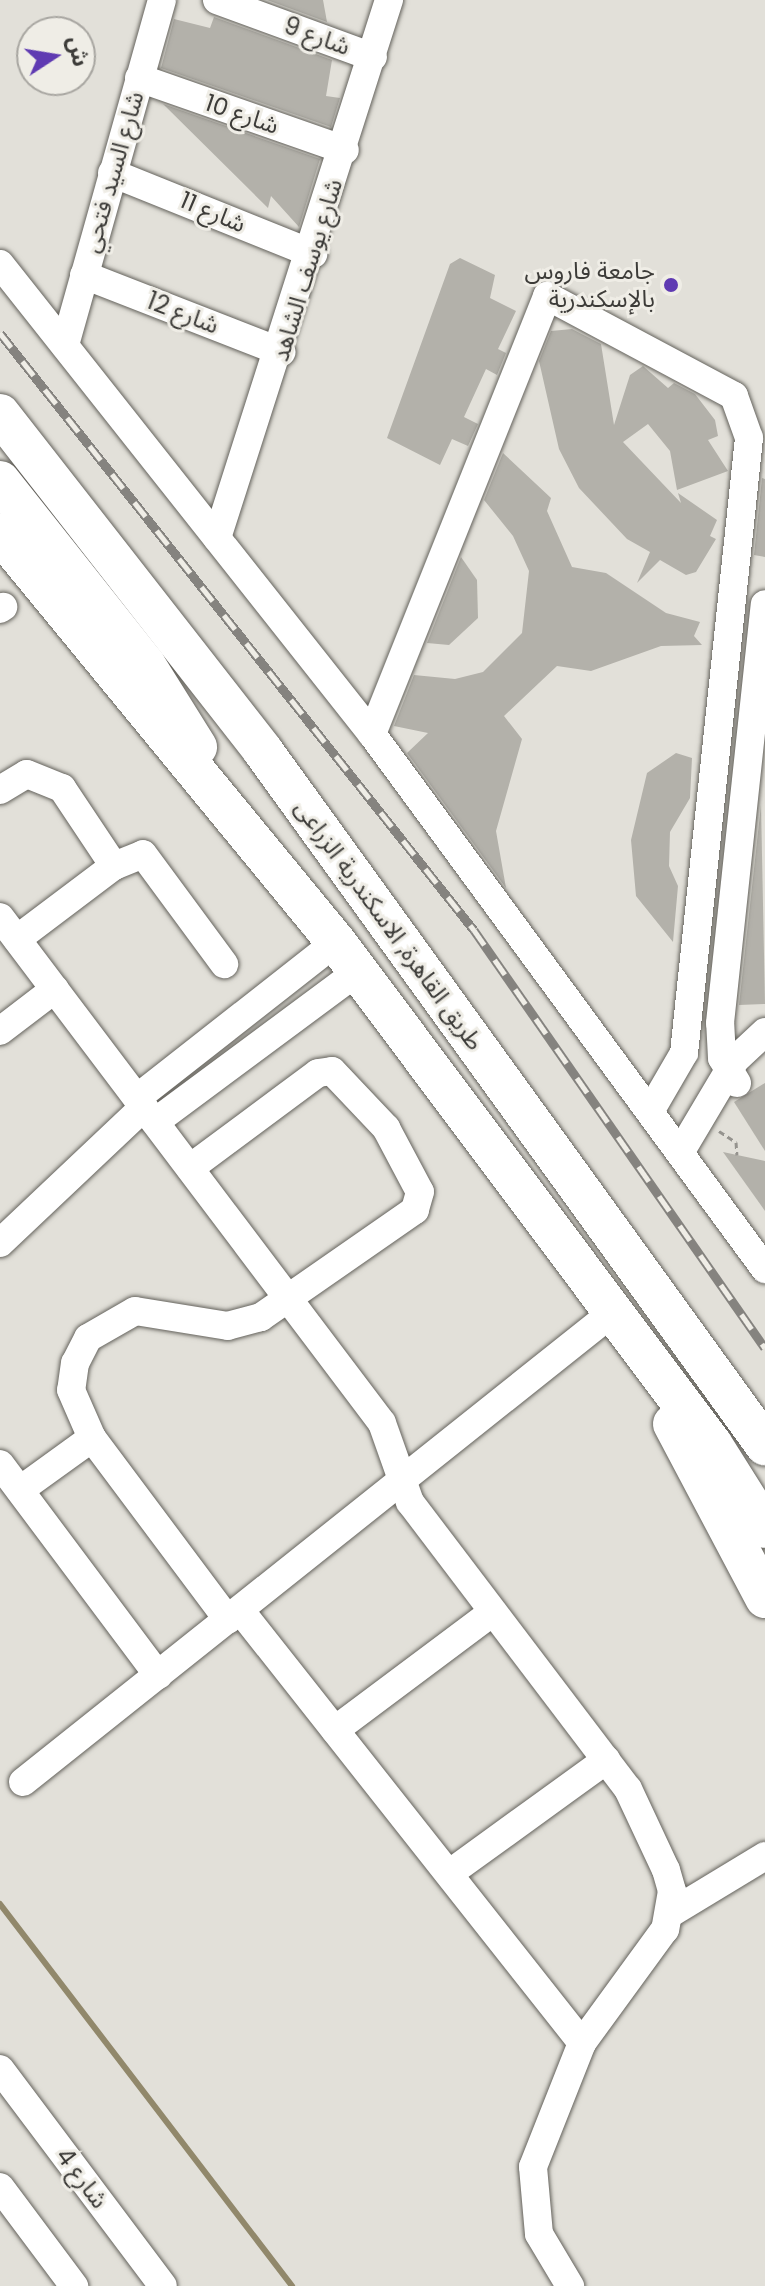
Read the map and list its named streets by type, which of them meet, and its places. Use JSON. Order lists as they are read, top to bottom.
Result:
{
  "streets": {
    "highway": ["طريق القاهرة, الاسكندرية الزراعى"],
    "street": [
      "شارع 9",
      "شارع 10",
      "شارع السيد فتحي",
      "شارع 11",
      "شارع يوسف الشاهد",
      "شارع 12",
      "شارع 4"
    ]
  },
  "crossings": [
    ["شارع 9", "شارع يوسف الشاهد"],
    ["شارع 10", "شارع السيد فتحي"],
    ["شارع 10", "شارع يوسف الشاهد"],
    ["شارع السيد فتحي", "شارع 11"],
    ["شارع السيد فتحي", "شارع 12"],
    ["شارع 11", "شارع يوسف الشاهد"],
    ["شارع يوسف الشاهد", "شارع 12"]
  ],
  "places": ["جامعة فاروس بالإسكندرية"],
  "north": "right"
}
